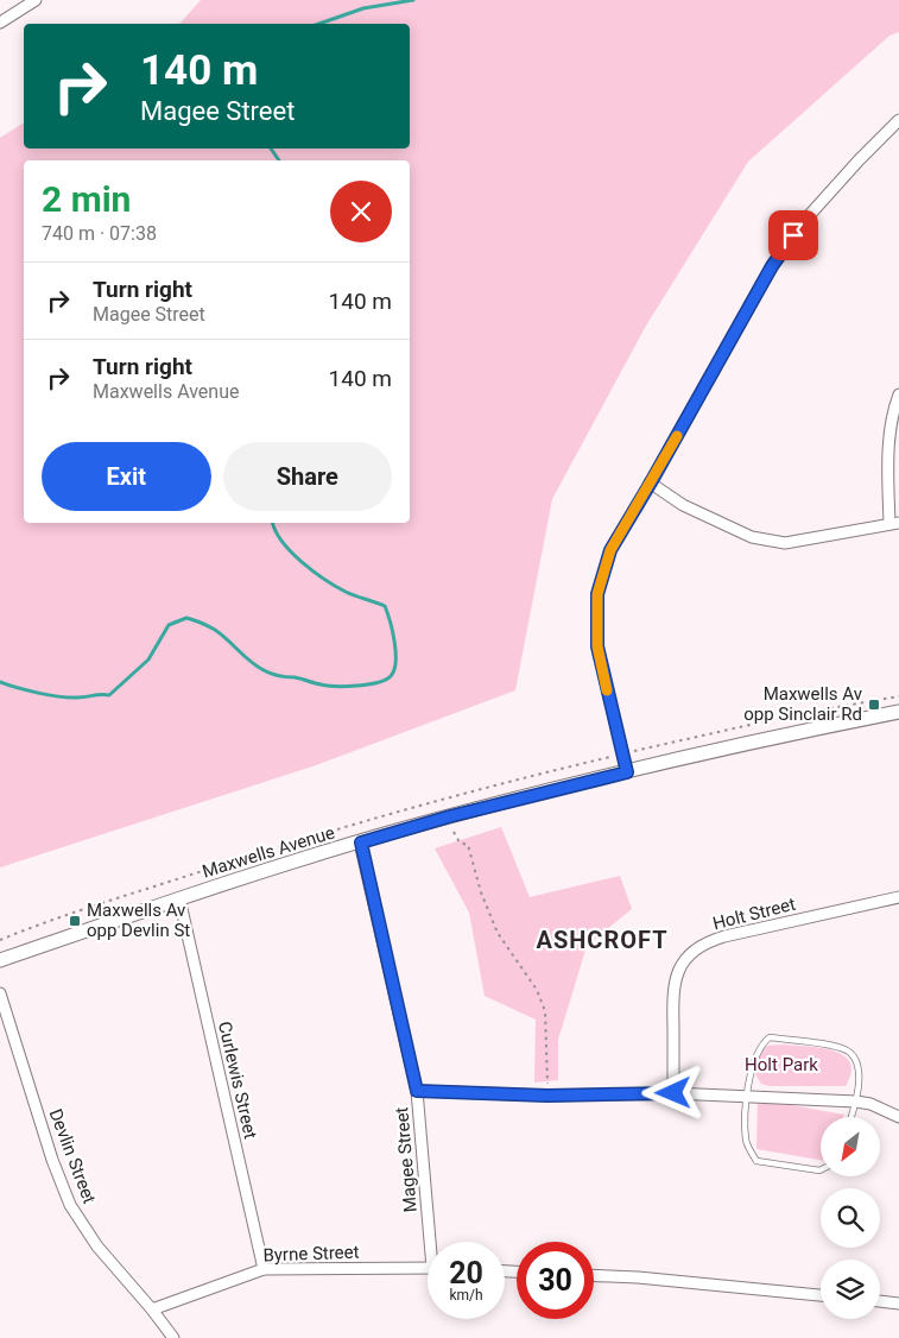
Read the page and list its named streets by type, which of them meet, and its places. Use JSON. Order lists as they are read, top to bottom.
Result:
{
  "streets": {
    "street": [
      "Maxwells Avenue",
      "Holt Street",
      "Curlewis Street",
      "Devlin Street",
      "Magee Street",
      "Byrne Street"
    ]
  },
  "crossings": [
    ["Maxwells Avenue", "Curlewis Street"],
    ["Maxwells Avenue", "Magee Street"],
    ["Curlewis Street", "Byrne Street"],
    ["Devlin Street", "Byrne Street"]
  ],
  "districts": ["ASHCROFT"],
  "parks": ["Holt Park"],
  "places": {
    "transit": ["Maxwells Av opp Sinclair Rd", "Maxwells Av opp Devlin St"]
  },
  "north": "bottom left",
  "page": {
    "turn": ["140 m", "Magee Street"],
    "heading": ["2 min", "740 m · 07:38"],
    "list": [
      {
        "name": "Turn right",
        "note": "Magee Street",
        "value": "140 m"
      },
      {
        "name": "Turn right",
        "note": "Maxwells Avenue",
        "value": "140 m"
      }
    ],
    "buttons": ["Exit", "Share"],
    "speed": "20 km/h",
    "limit": "30"
  }
}
